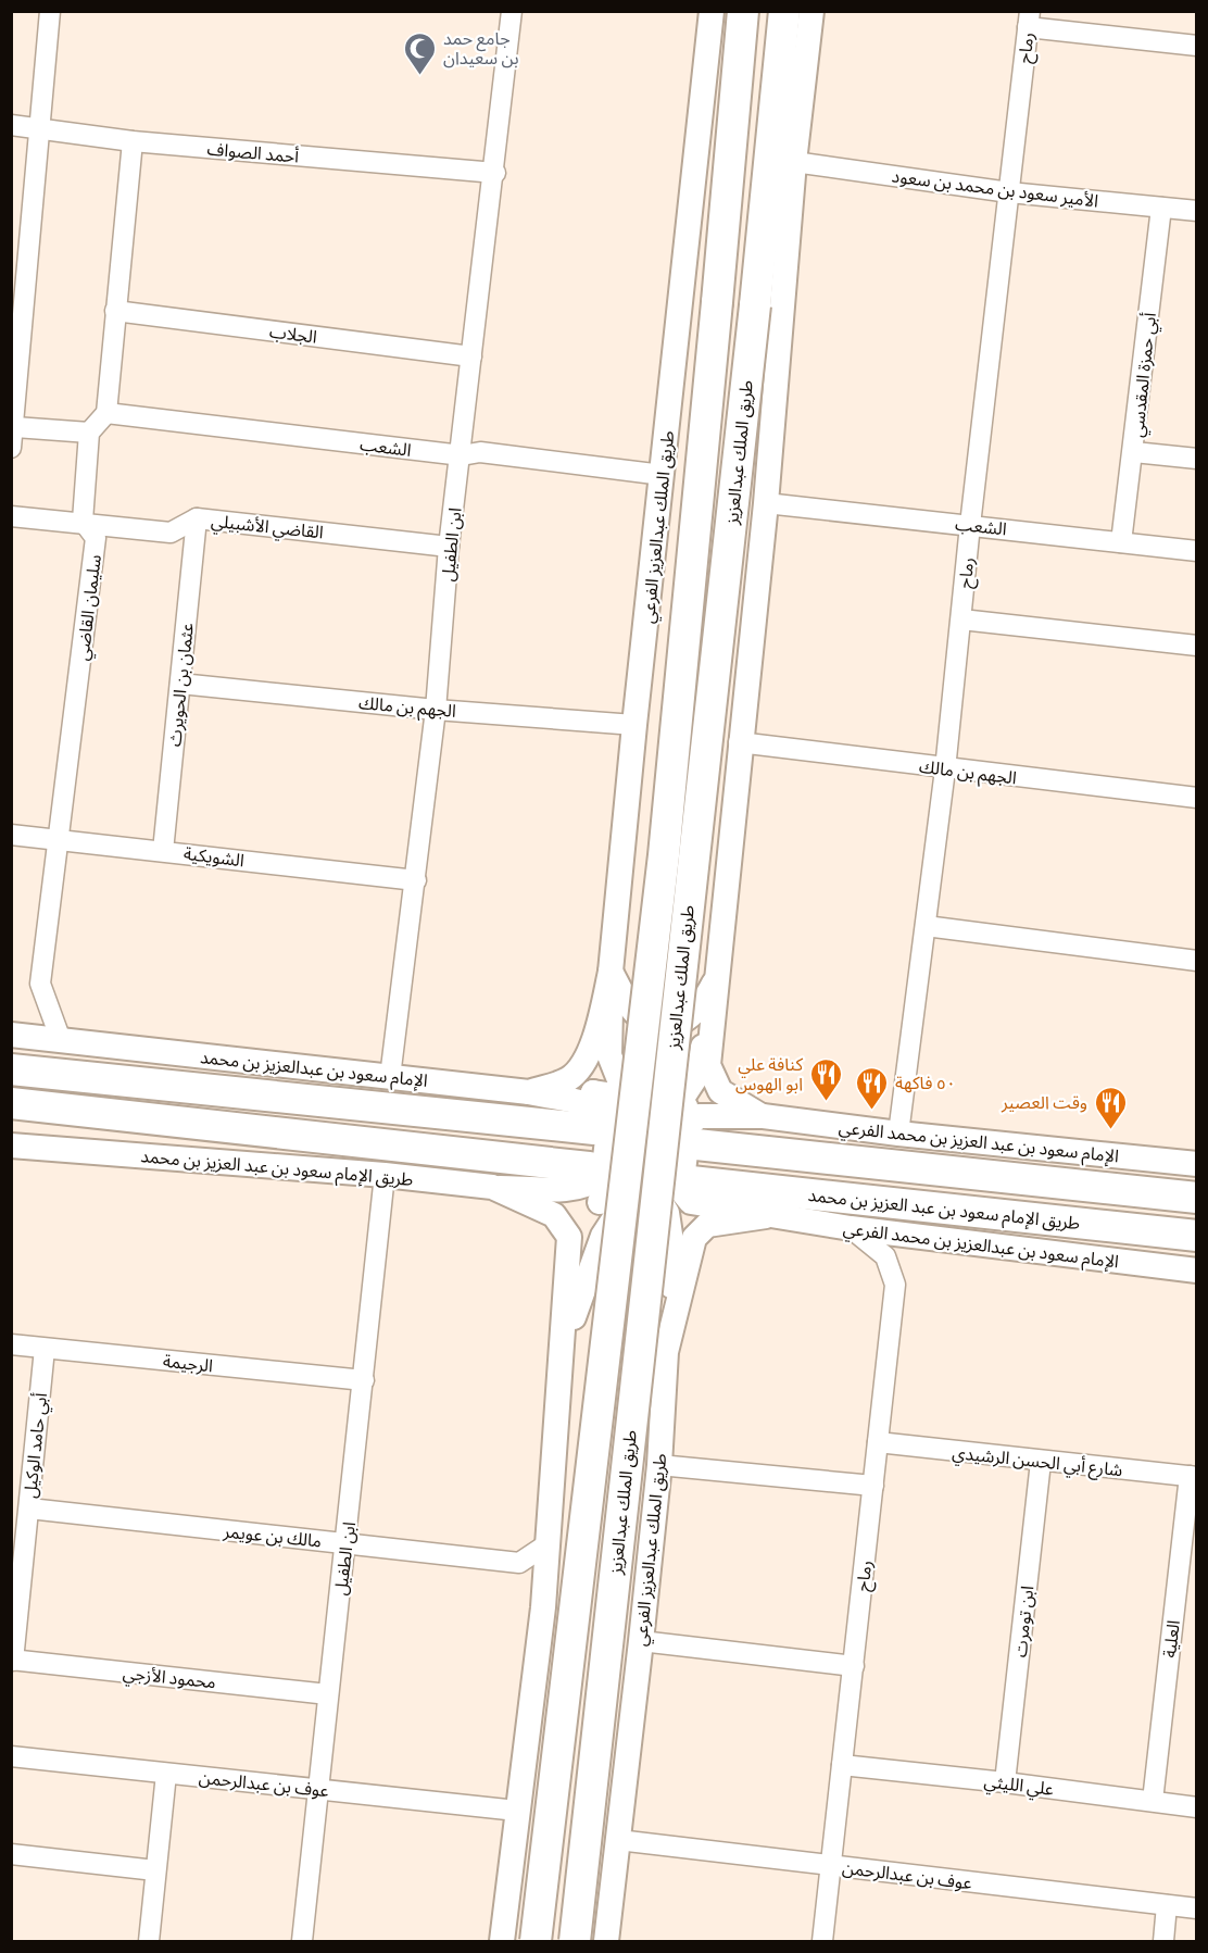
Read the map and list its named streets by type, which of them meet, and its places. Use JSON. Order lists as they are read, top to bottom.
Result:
{
  "streets": {
    "main road": ["طريق الملك عبدالعزيز", "الإمام سعود بن عبدالعزيز بن محمد", "طريق الإمام سعود بن عبد العزيز بن محمد"],
    "street": [
      "رماح",
      "أحمد الصواف",
      "الأمير سعود بن محمد بن سعود",
      "الجلاب",
      "أبي حمزة المقدسي",
      "الشعب",
      "القاضي الأشبيلي",
      "طريق الملك عبدالعزيز الفرعي",
      "ابن الطفيل",
      "سليمان القاضي",
      "عثمان بن الحويرث",
      "الجهم بن مالك",
      "الشويكية",
      "الإمام سعود بن عبد العزيز بن محمد الفرعي",
      "الإمام سعود بن عبدالعزيز بن محمد الفرعي",
      "الرجيمة",
      "أبي حامد الوكيل",
      "شارع أبي الحسن الرشيدي",
      "مالك بن عويمر",
      "ابن تومرت",
      "العلية",
      "محمود الأزجي",
      "عوف بن عبدالرحمن",
      "علي الليثي"
    ]
  },
  "crossings": [
    ["رماح", "الأمير سعود بن محمد بن سعود"],
    ["رماح", "الشعب"],
    ["رماح", "الجهم بن مالك"],
    ["رماح", "الإمام سعود بن عبد العزيز بن محمد الفرعي"],
    ["رماح", "الإمام سعود بن عبدالعزيز بن محمد الفرعي"],
    ["رماح", "شارع أبي الحسن الرشيدي"],
    ["رماح", "عوف بن عبدالرحمن"],
    ["رماح", "علي الليثي"],
    ["أحمد الصواف", "ابن الطفيل"],
    ["الأمير سعود بن محمد بن سعود", "أبي حمزة المقدسي"],
    ["الجلاب", "ابن الطفيل"],
    ["أبي حمزة المقدسي", "الشعب"],
    ["الشعب", "طريق الملك عبدالعزيز الفرعي"],
    ["الشعب", "ابن الطفيل"],
    ["القاضي الأشبيلي", "ابن الطفيل"],
    ["القاضي الأشبيلي", "سليمان القاضي"],
    ["القاضي الأشبيلي", "عثمان بن الحويرث"],
    ["طريق الملك عبدالعزيز الفرعي", "الجهم بن مالك"],
    ["طريق الملك عبدالعزيز الفرعي", "الإمام سعود بن عبدالعزيز بن محمد"],
    ["طريق الملك عبدالعزيز الفرعي", "الإمام سعود بن عبدالعزيز بن محمد الفرعي"],
    ["طريق الملك عبدالعزيز الفرعي", "عوف بن عبدالرحمن"],
    ["ابن الطفيل", "الجهم بن مالك"],
    ["ابن الطفيل", "الشويكية"],
    ["ابن الطفيل", "الإمام سعود بن عبدالعزيز بن محمد"],
    ["ابن الطفيل", "طريق الإمام سعود بن عبد العزيز بن محمد"],
    ["ابن الطفيل", "الرجيمة"],
    ["ابن الطفيل", "مالك بن عويمر"],
    ["ابن الطفيل", "محمود الأزجي"],
    ["ابن الطفيل", "عوف بن عبدالرحمن"],
    ["سليمان القاضي", "الشويكية"],
    ["سليمان القاضي", "الإمام سعود بن عبدالعزيز بن محمد"],
    ["عثمان بن الحويرث", "الجهم بن مالك"],
    ["عثمان بن الحويرث", "الشويكية"],
    ["الرجيمة", "أبي حامد الوكيل"],
    ["أبي حامد الوكيل", "مالك بن عويمر"],
    ["أبي حامد الوكيل", "محمود الأزجي"],
    ["شارع أبي الحسن الرشيدي", "ابن تومرت"],
    ["شارع أبي الحسن الرشيدي", "العلية"],
    ["ابن تومرت", "علي الليثي"],
    ["العلية", "علي الليثي"]
  ],
  "places": {
    "mosque": ["جامع حمد بن سعيدان"],
    "restaurant": ["كنافة علي ابو الهوس", "٥٠ فاكهة", "وقت العصير"]
  }
}
